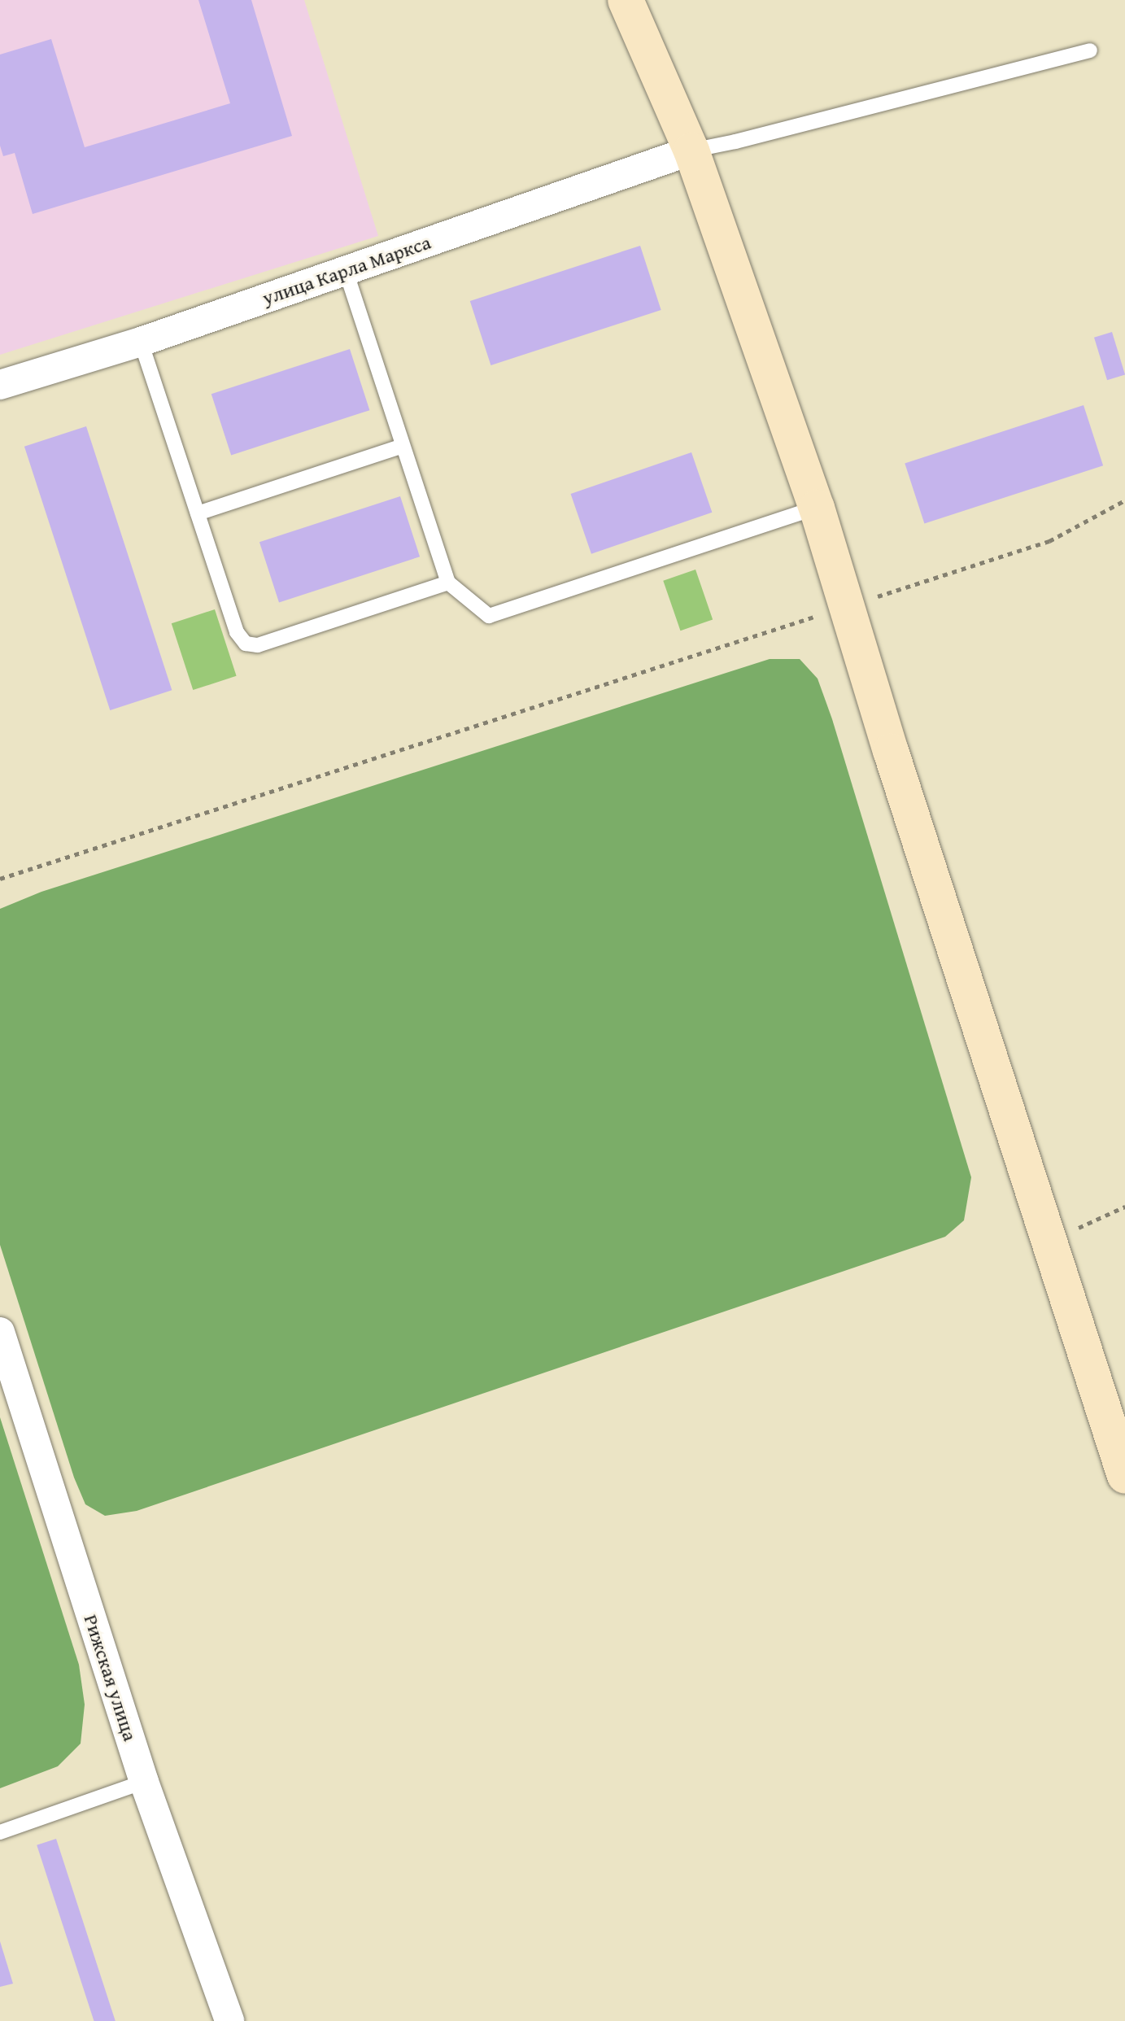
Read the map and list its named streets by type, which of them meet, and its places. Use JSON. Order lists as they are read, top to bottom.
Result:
{
  "streets": {
    "street": ["улица Карла Маркса", "Рижская улица"]
  }
}
